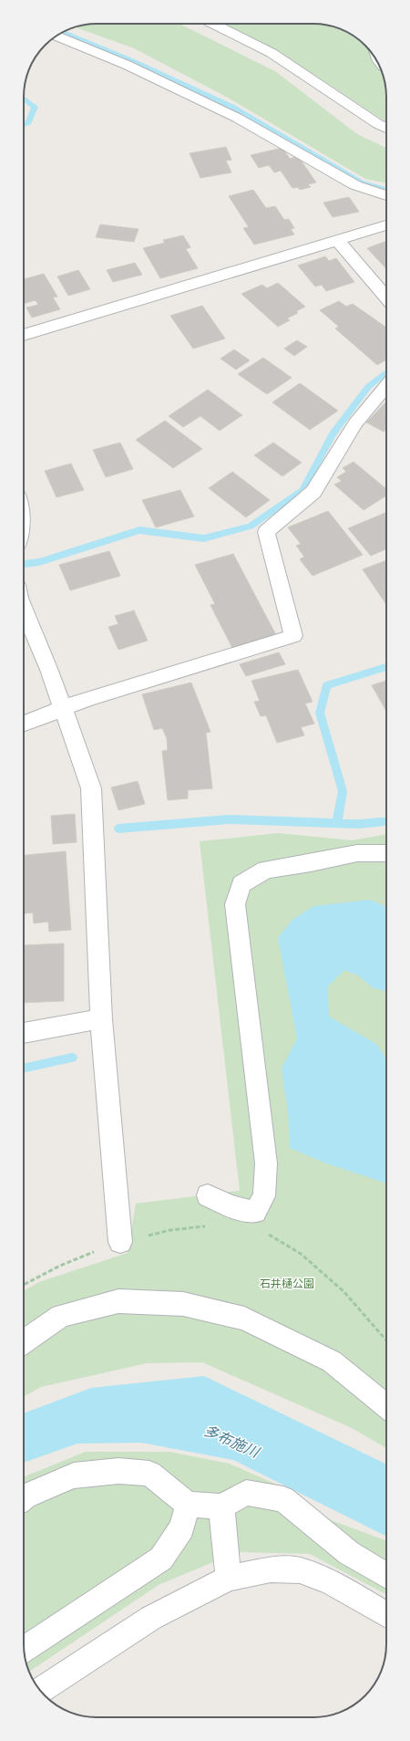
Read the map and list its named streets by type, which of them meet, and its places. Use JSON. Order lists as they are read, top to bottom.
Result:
{
  "water": ["多布施川"],
  "parks": ["石井樋公園"]
}
